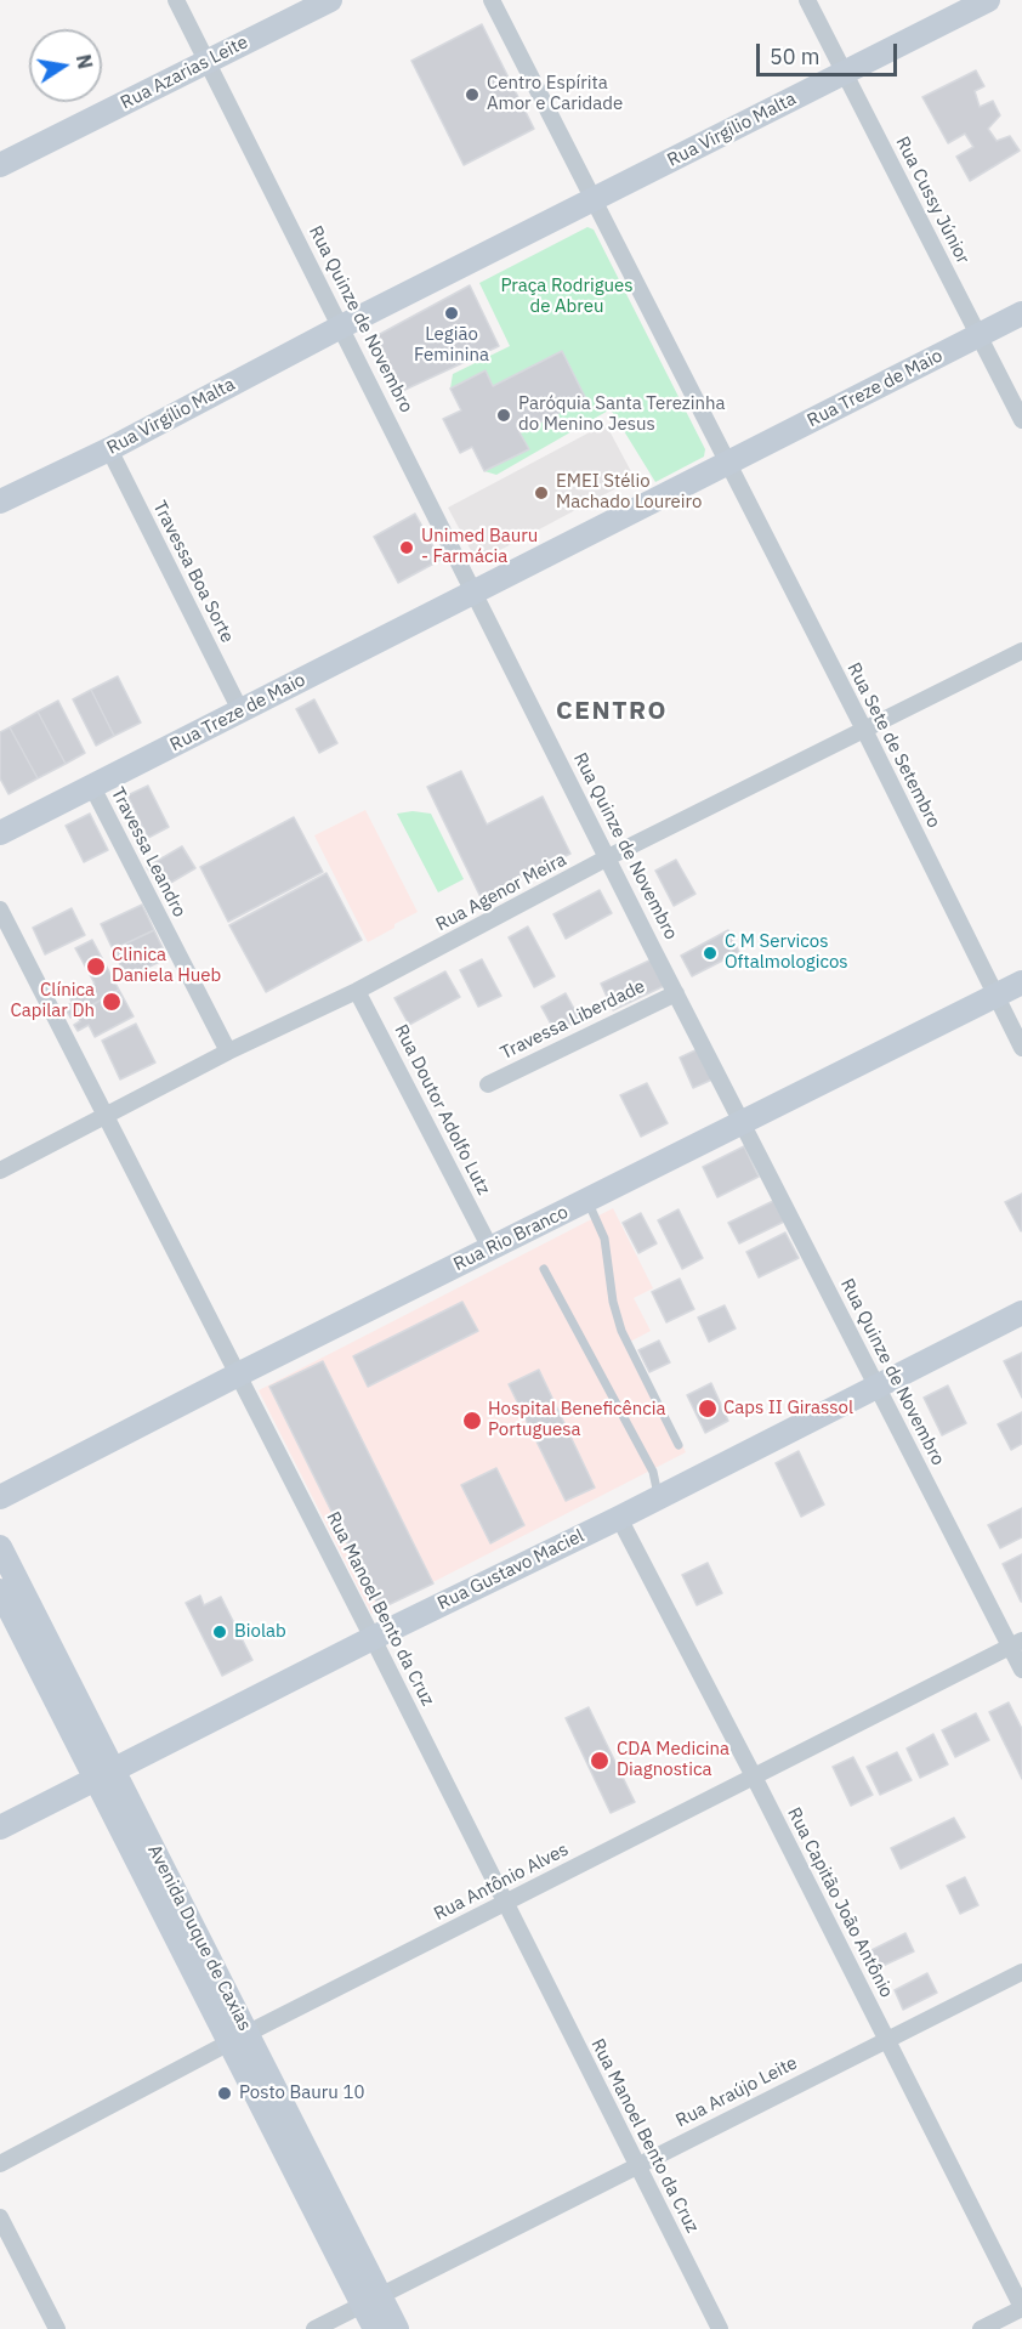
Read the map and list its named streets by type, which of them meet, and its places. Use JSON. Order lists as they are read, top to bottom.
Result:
{
  "streets": {
    "street": [
      "Rua Azarias Leite",
      "Rua Virgílio Malta",
      "Rua Cussy Júnior",
      "Rua Quinze de Novembro",
      "Rua Treze de Maio",
      "Travessa Boa Sorte",
      "Rua Sete de Setembro",
      "Travessa Leandro",
      "Rua Agenor Meira",
      "Travessa Liberdade",
      "Rua Doutor Adolfo Lutz",
      "Rua Rio Branco",
      "Rua Gustavo Maciel",
      "Rua Manoel Bento da Cruz",
      "Rua Antônio Alves",
      "Rua Capitão João Antônio",
      "Avenida Duque de Caxias",
      "Rua Araújo Leite"
    ]
  },
  "crossings": [
    ["Rua Azarias Leite", "Rua Quinze de Novembro"],
    ["Rua Virgílio Malta", "Rua Cussy Júnior"],
    ["Rua Virgílio Malta", "Rua Quinze de Novembro"],
    ["Rua Virgílio Malta", "Travessa Boa Sorte"],
    ["Rua Cussy Júnior", "Rua Treze de Maio"],
    ["Rua Quinze de Novembro", "Rua Treze de Maio"],
    ["Rua Quinze de Novembro", "Rua Agenor Meira"],
    ["Rua Quinze de Novembro", "Travessa Liberdade"],
    ["Rua Quinze de Novembro", "Rua Rio Branco"],
    ["Rua Quinze de Novembro", "Rua Gustavo Maciel"],
    ["Rua Quinze de Novembro", "Rua Antônio Alves"],
    ["Rua Treze de Maio", "Travessa Boa Sorte"],
    ["Rua Treze de Maio", "Rua Sete de Setembro"],
    ["Rua Treze de Maio", "Travessa Leandro"],
    ["Rua Sete de Setembro", "Rua Agenor Meira"],
    ["Rua Sete de Setembro", "Rua Rio Branco"],
    ["Travessa Leandro", "Rua Agenor Meira"],
    ["Rua Agenor Meira", "Rua Doutor Adolfo Lutz"],
    ["Rua Agenor Meira", "Rua Manoel Bento da Cruz"],
    ["Rua Doutor Adolfo Lutz", "Rua Rio Branco"],
    ["Rua Rio Branco", "Rua Manoel Bento da Cruz"],
    ["Rua Gustavo Maciel", "Rua Manoel Bento da Cruz"],
    ["Rua Gustavo Maciel", "Rua Capitão João Antônio"],
    ["Rua Gustavo Maciel", "Avenida Duque de Caxias"],
    ["Rua Manoel Bento da Cruz", "Rua Antônio Alves"],
    ["Rua Manoel Bento da Cruz", "Rua Araújo Leite"],
    ["Rua Antônio Alves", "Rua Capitão João Antônio"],
    ["Rua Antônio Alves", "Avenida Duque de Caxias"],
    ["Rua Capitão João Antônio", "Rua Araújo Leite"],
    ["Avenida Duque de Caxias", "Rua Araújo Leite"]
  ],
  "districts": ["CENTRO"],
  "parks": ["Praça Rodrigues de Abreu"],
  "places": [
    "Centro Espírita Amor e Caridade",
    "Legião Feminina",
    "Paróquia Santa Terezinha do Menino Jesus",
    "EMEI Stélio Machado Loureiro",
    "Unimed Bauru - Farmácia",
    "C M Servicos Oftalmologicos",
    "Clinica Daniela Hueb",
    "Clínica Capilar Dh",
    "Caps II Girassol",
    "Hospital Beneficência Portuguesa",
    "Biolab",
    "CDA Medicina Diagnostica",
    "Posto Bauru 10"
  ],
  "scale_bar": "50 m",
  "north": "right"
}
